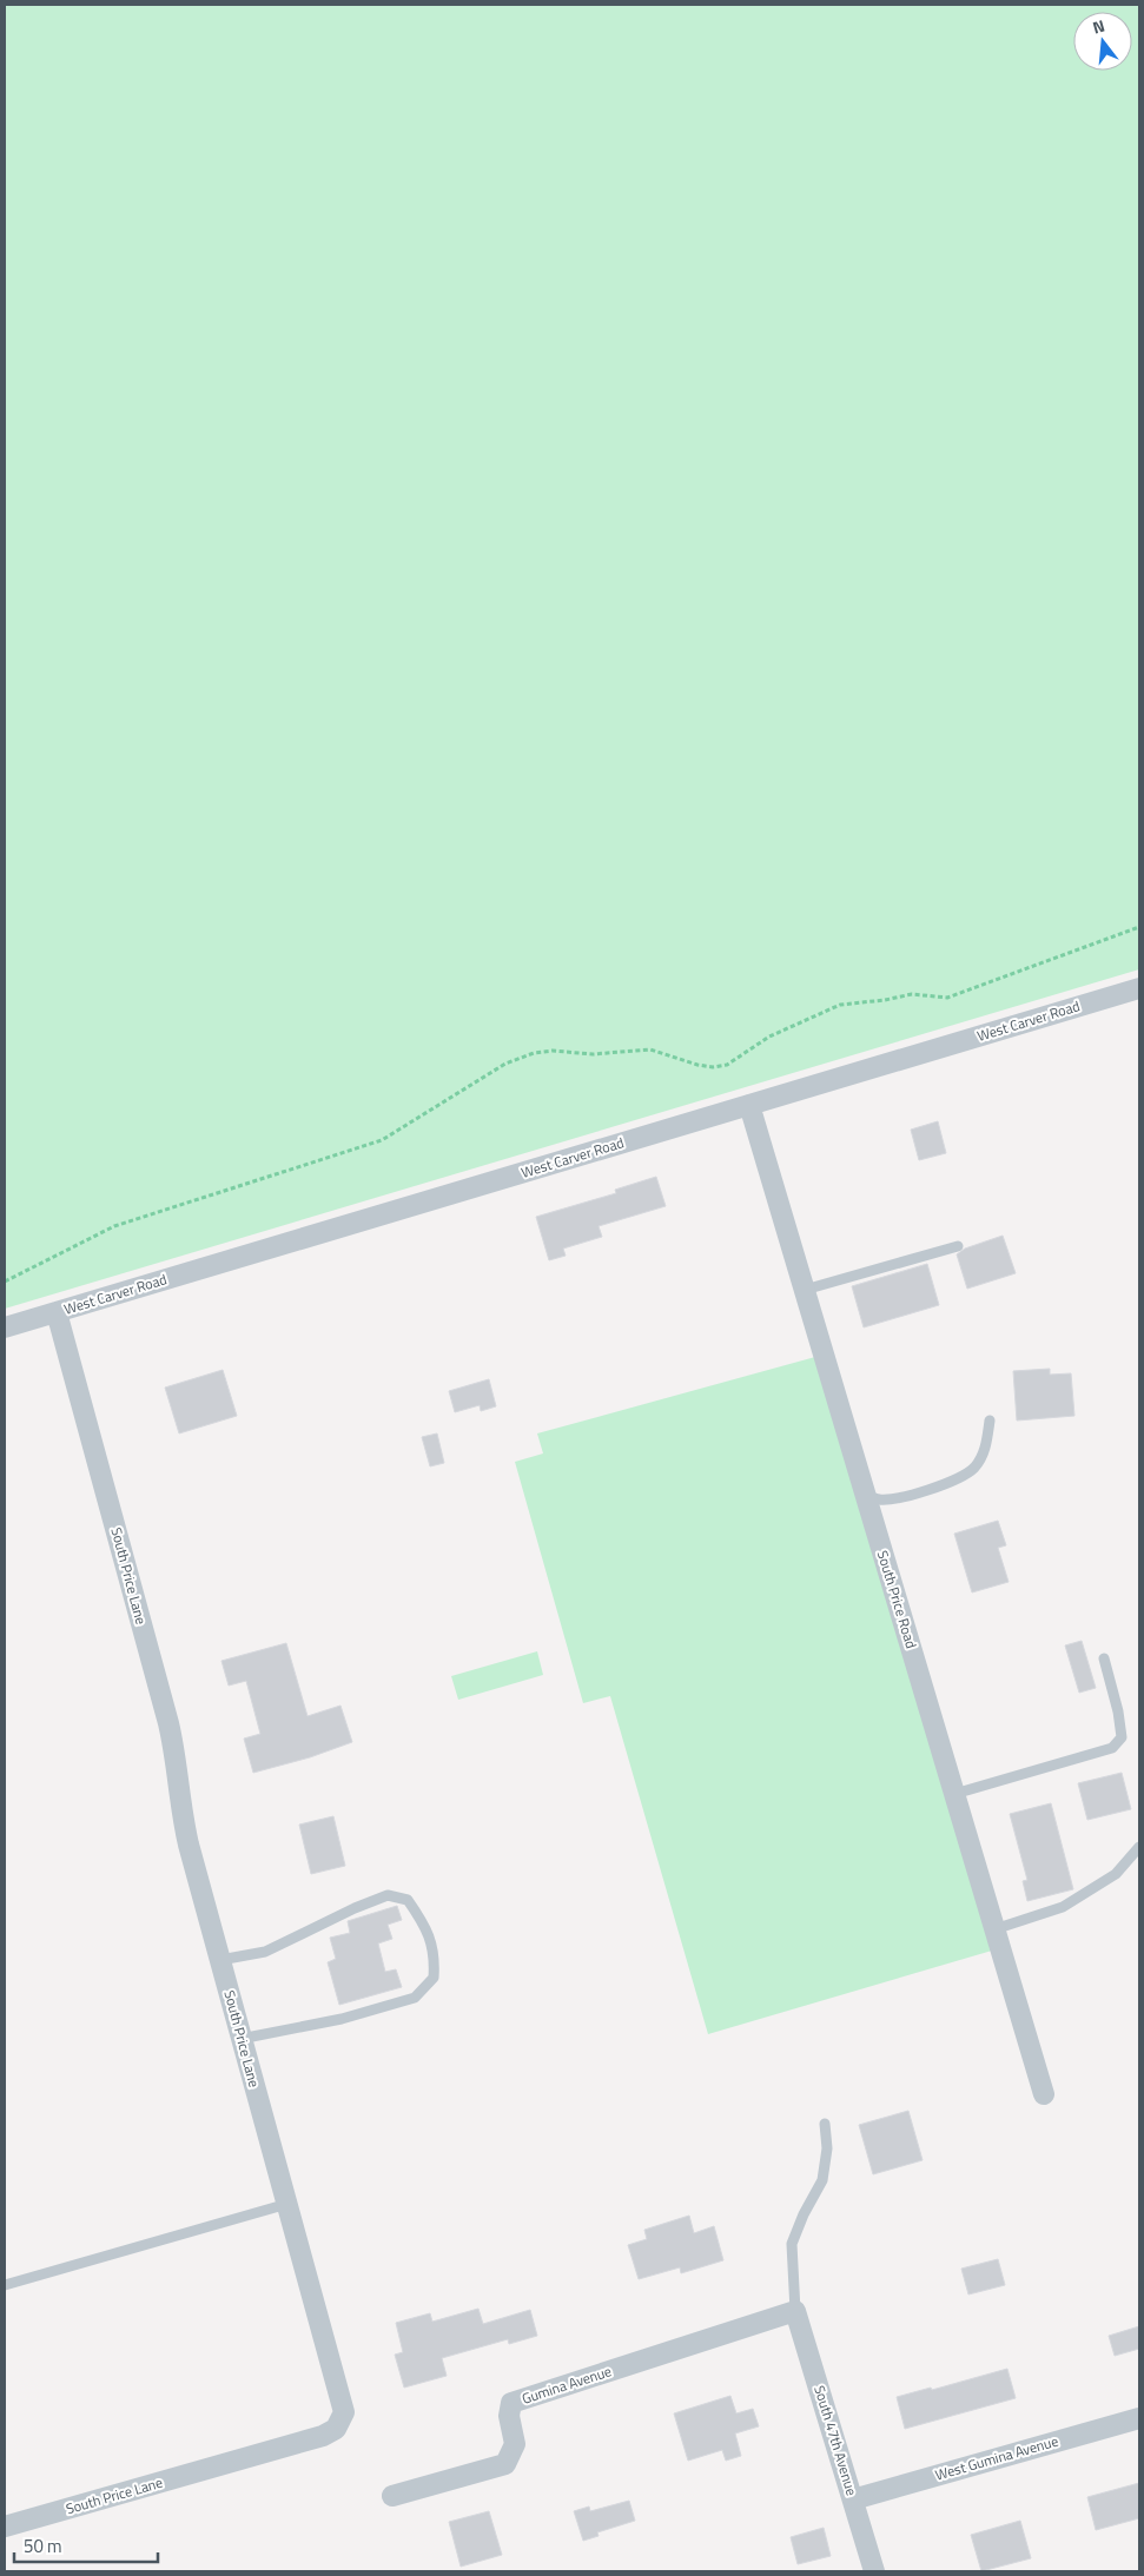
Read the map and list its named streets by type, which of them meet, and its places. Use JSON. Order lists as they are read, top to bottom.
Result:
{
  "streets": {
    "street": [
      "West Carver Road",
      "South Price Lane",
      "South Price Road",
      "Gumina Avenue",
      "South 47th Avenue",
      "West Gumina Avenue"
    ]
  },
  "crossings": [
    ["West Carver Road", "South Price Lane"],
    ["West Carver Road", "South Price Road"],
    ["Gumina Avenue", "South 47th Avenue"],
    ["South 47th Avenue", "West Gumina Avenue"]
  ],
  "scale_bar": "50 m",
  "north": "top"
}
